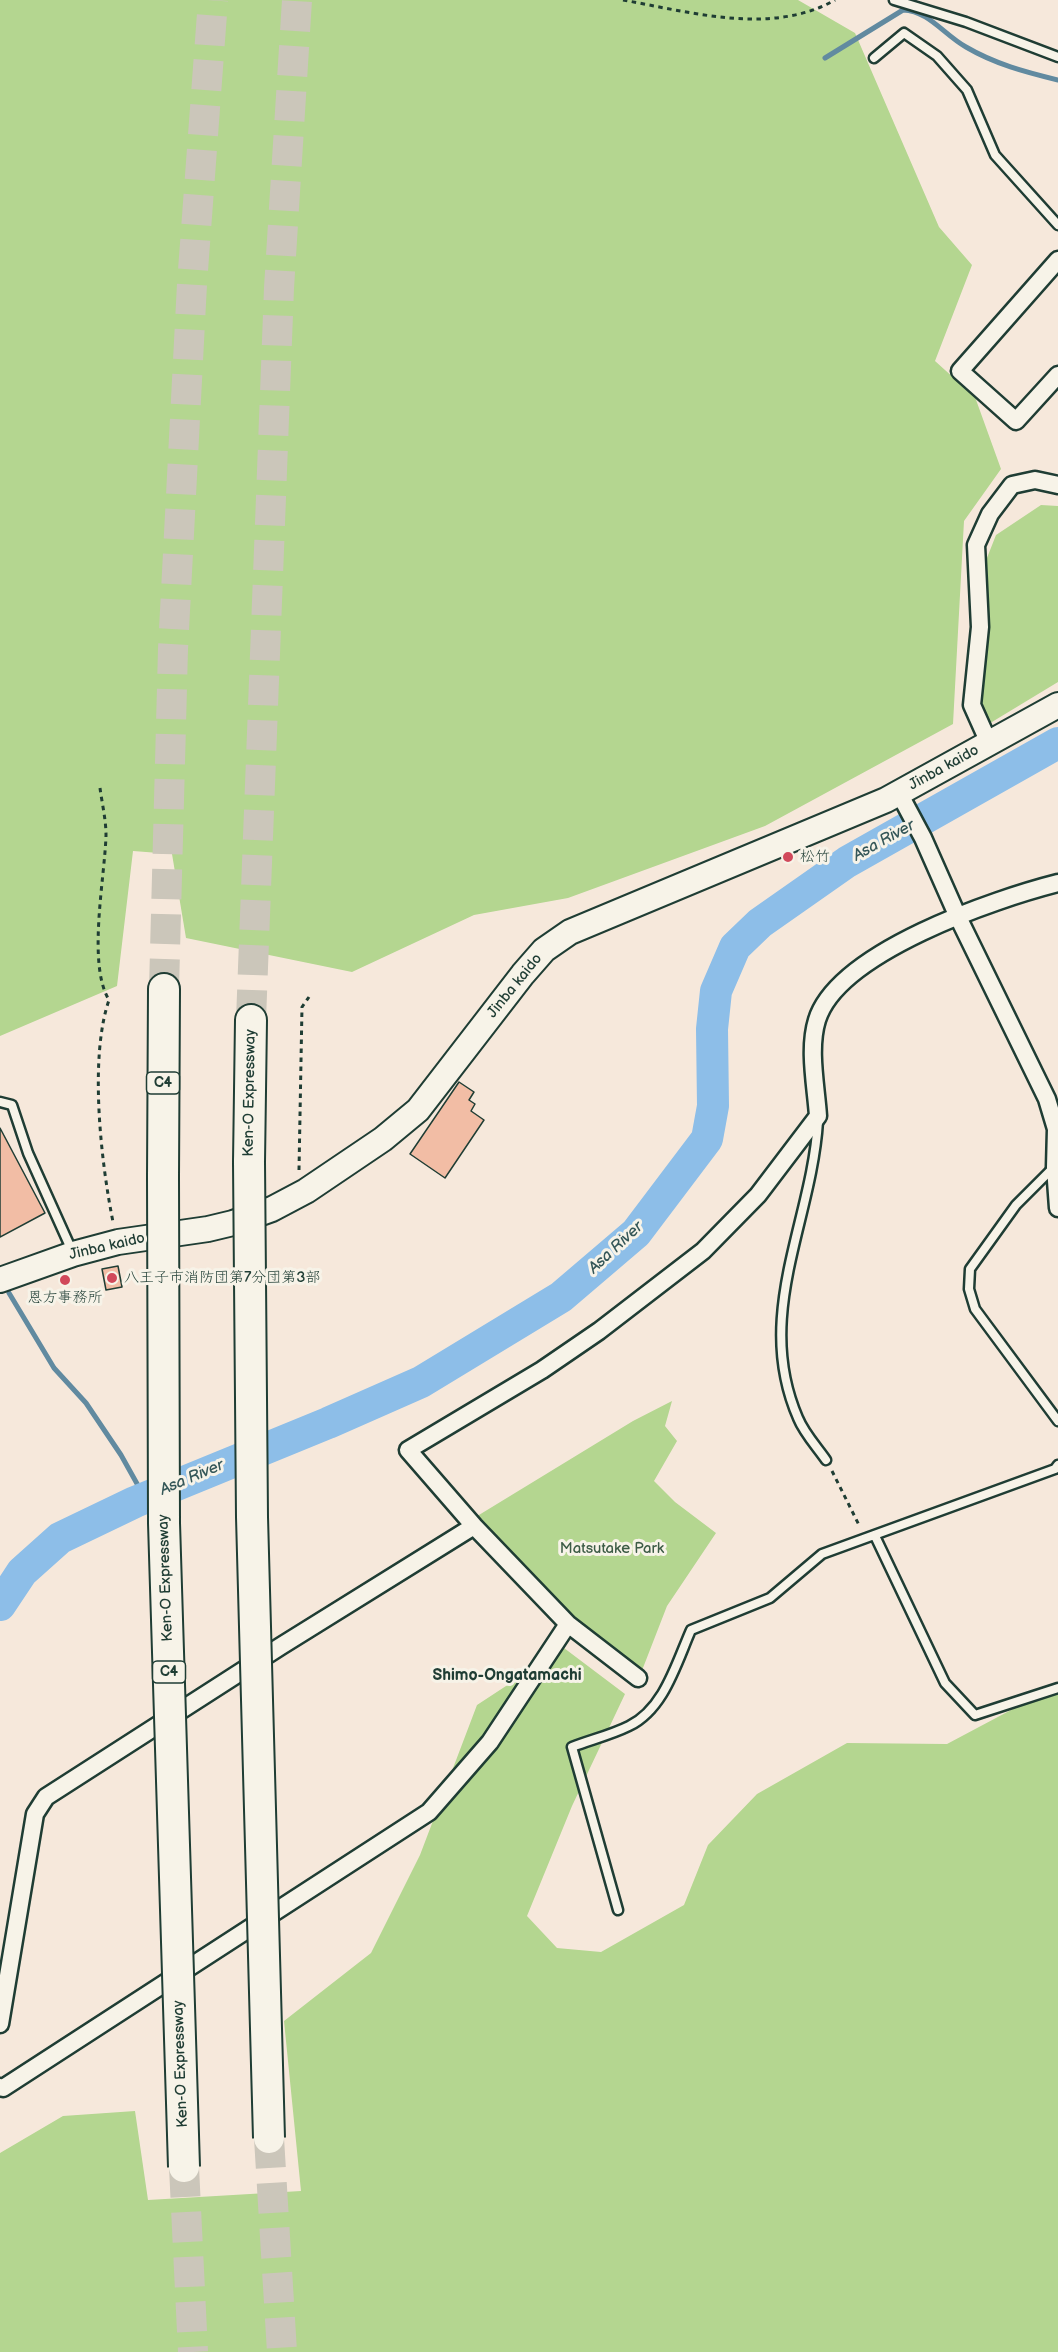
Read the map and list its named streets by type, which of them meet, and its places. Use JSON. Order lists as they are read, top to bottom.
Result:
{
  "streets": {
    "highway": ["C4", "Ken-O Expressway"],
    "main road": ["Jinba kaido"]
  },
  "districts": ["Shimo-Ongatamachi"],
  "water": ["Asa River"],
  "parks": ["Matsutake Park"],
  "places": ["松竹", "八王子市消防団第7分団第3部", "恩方事務所"]
}
